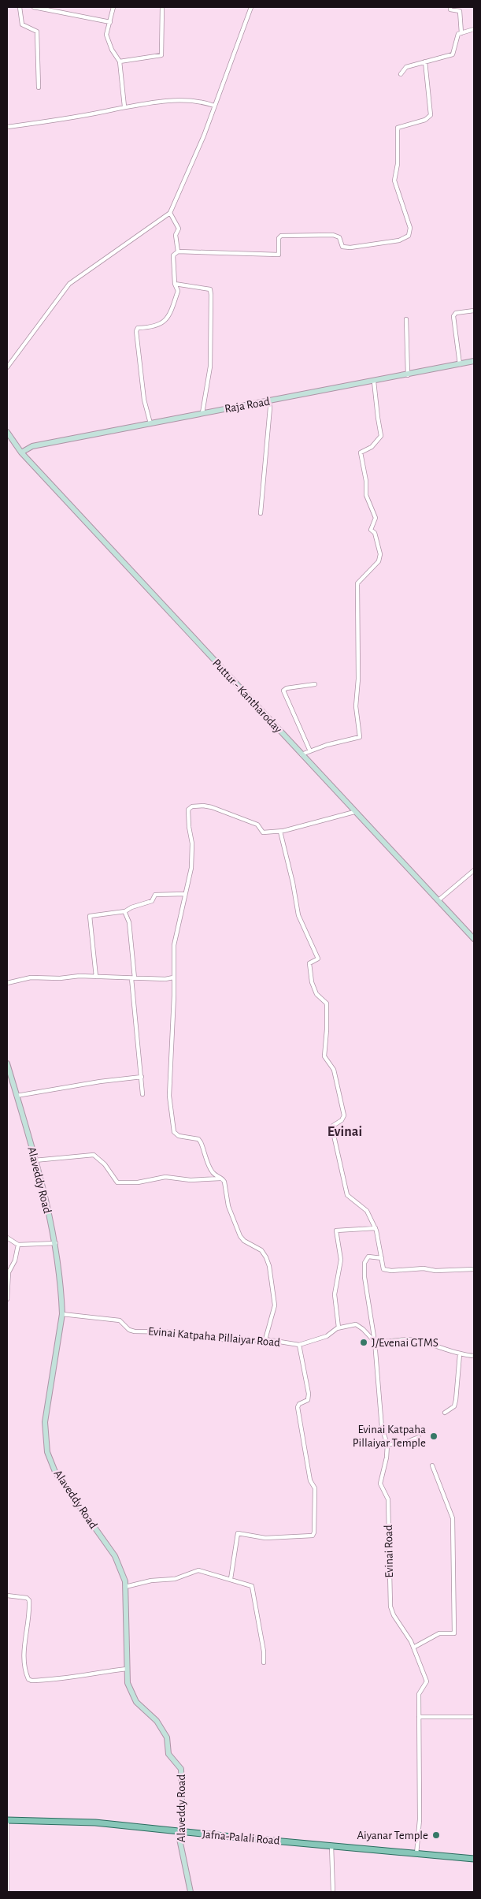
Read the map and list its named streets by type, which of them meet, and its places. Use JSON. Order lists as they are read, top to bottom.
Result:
{
  "streets": {
    "main road": ["Jafna-Palali Road"],
    "street": [
      "Raja Road",
      "Puttur - Kantharoday",
      "Alaveddy Road",
      "Evinai Katpaha Pillaiyar Road",
      "Evinai Road"
    ]
  },
  "crossings": [
    ["Raja Road", "Puttur - Kantharoday"],
    ["Alaveddy Road", "Evinai Katpaha Pillaiyar Road"],
    ["Alaveddy Road", "Jafna-Palali Road"],
    ["Evinai Katpaha Pillaiyar Road", "Evinai Road"],
    ["Evinai Road", "Jafna-Palali Road"]
  ],
  "districts": ["Evinai"],
  "places": ["J/Evenai GTMS", "Evinai Katpaha Pillaiyar Temple", "Aiyanar Temple"]
}
